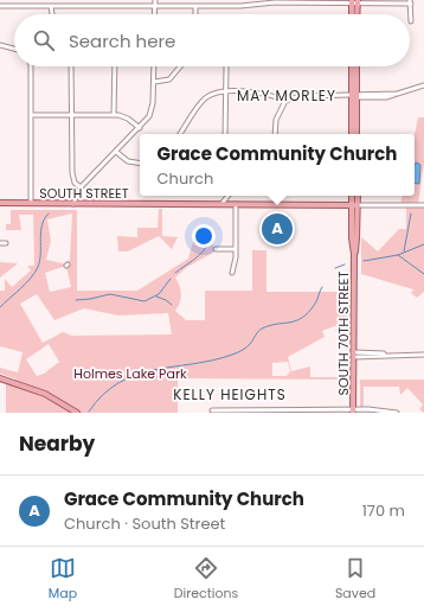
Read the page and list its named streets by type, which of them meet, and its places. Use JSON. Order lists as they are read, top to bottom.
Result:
{
  "streets": {
    "main road": ["SOUTH STREET", "SOUTH 70TH STREET"]
  },
  "crossings": [
    ["SOUTH STREET", "SOUTH 70TH STREET"]
  ],
  "districts": ["MAY MORLEY", "KELLY HEIGHTS"],
  "parks": ["Holmes Lake Park"],
  "page": {
    "search": "Search here",
    "popup": ["Grace Community Church", "Church"],
    "pins": "A",
    "heading": "Nearby",
    "list": [
      {
        "mark": "A",
        "name": "Grace Community Church",
        "note": "Church · South Street",
        "value": "170 m"
      }
    ],
    "nav": ["Map", "Directions", "Saved"]
  }
}
